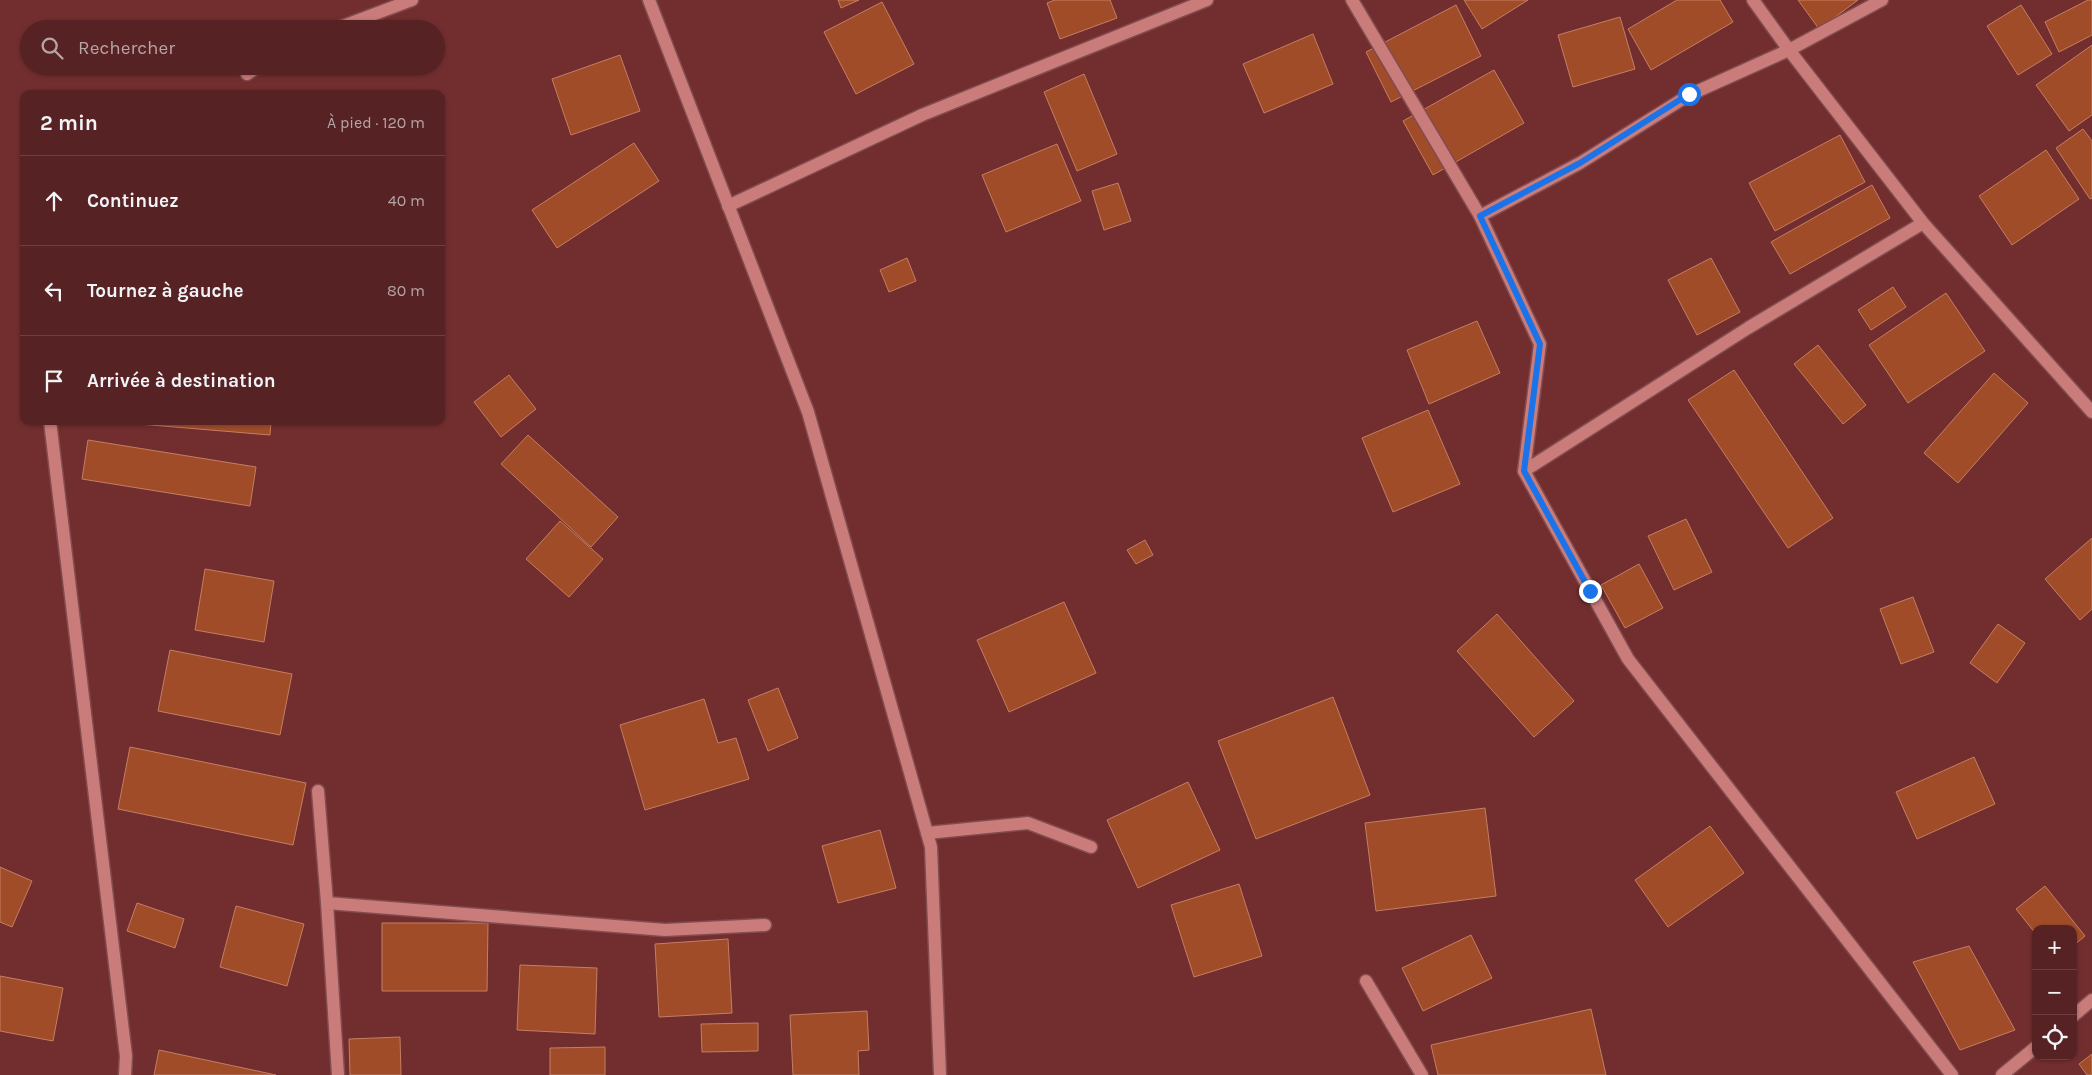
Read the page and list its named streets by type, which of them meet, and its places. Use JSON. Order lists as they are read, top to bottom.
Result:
{
  "page": {
    "search": "Rechercher",
    "heading": ["2 min", "À pied · 120 m"],
    "list": [
      ["Continuez", "40 m"],
      ["Tournez à gauche", "80 m"],
      "Arrivée à destination"
    ],
    "map_buttons": ["+", "−"]
  }
}
